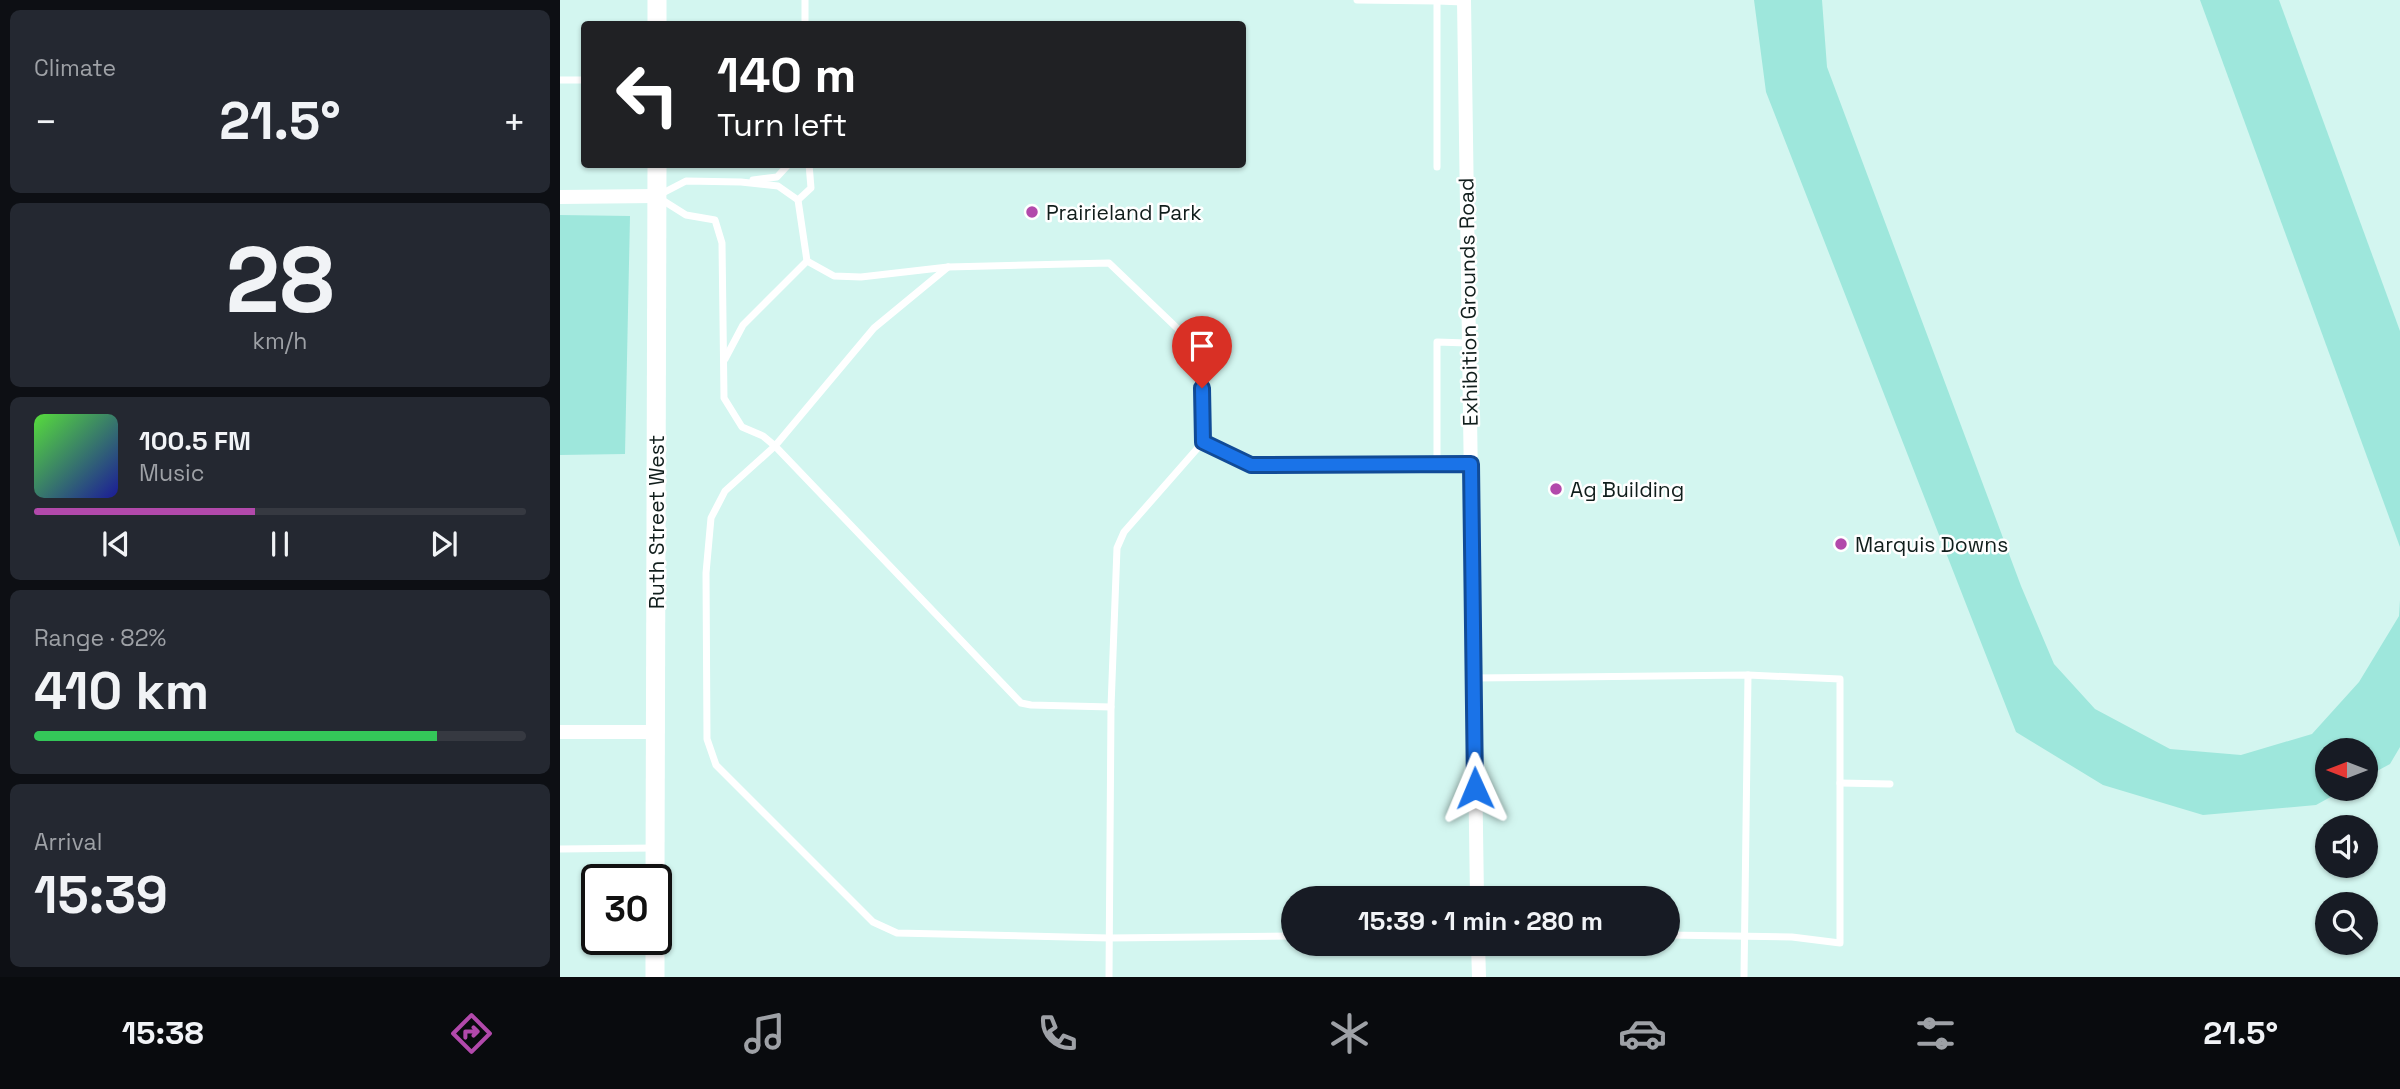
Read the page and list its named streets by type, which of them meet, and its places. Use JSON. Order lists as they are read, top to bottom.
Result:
{
  "streets": {
    "street": ["Exhibition Grounds Road", "Ruth Street West"]
  },
  "places": ["Prairieland Park", "Ag Building", "Marquis Downs"],
  "north": "left",
  "page": {
    "tile": [
      "Climate",
      ["28", "km/h"],
      ["Range · 82%", "410 km"],
      ["Arrival", "15:39"]
    ],
    "turn": ["140 m", "Turn left"],
    "heat": ["−", "21.5°", "+"],
    "song": ["100.5 FM", "Music"],
    "limit": "30",
    "trip": "15:39 · 1 min · 280 m",
    "tabs": ["15:38", "21.5°"]
  }
}
